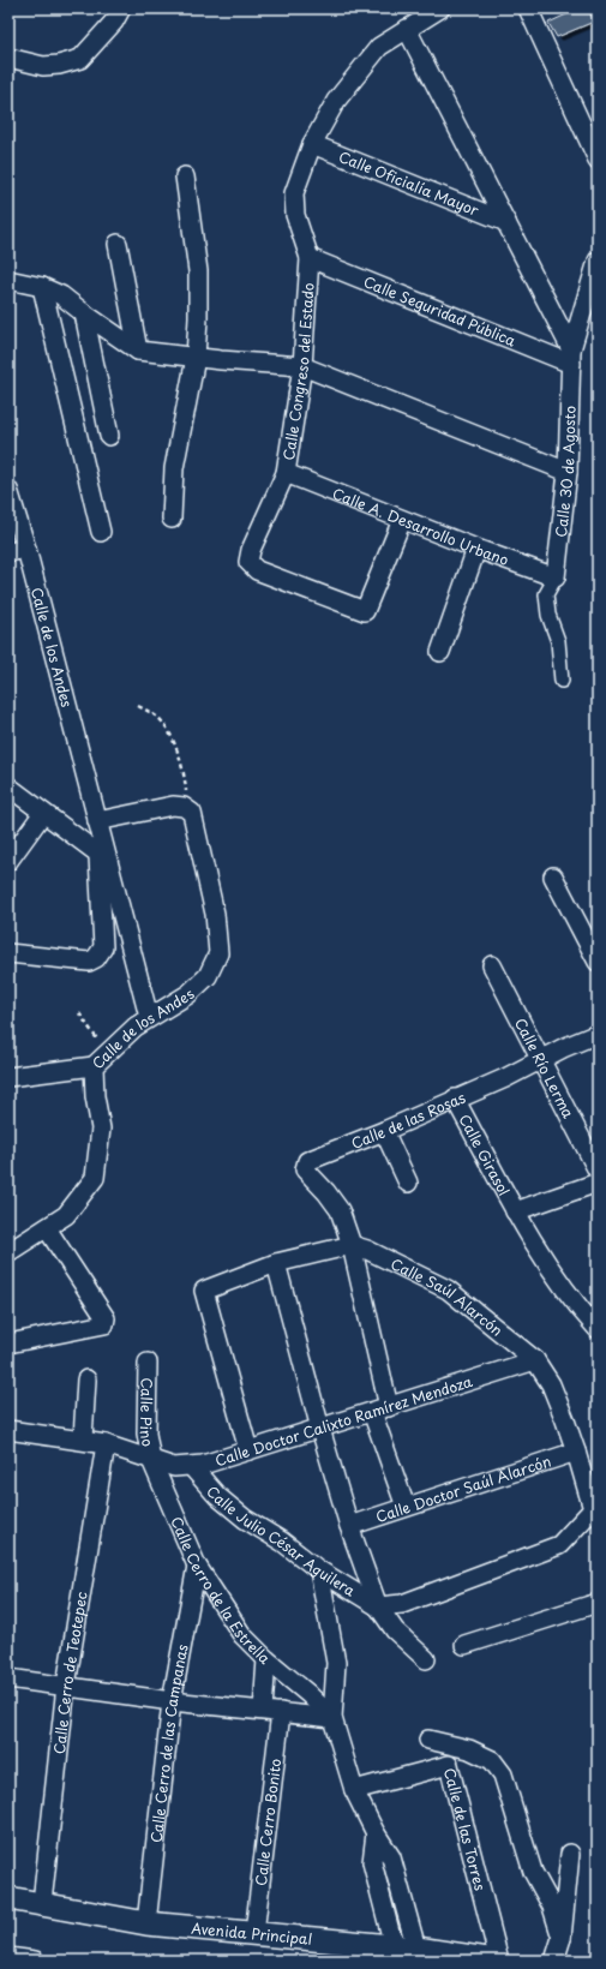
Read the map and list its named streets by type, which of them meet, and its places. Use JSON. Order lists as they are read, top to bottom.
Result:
{
  "streets": {
    "street": [
      "Calle Oficialía Mayor",
      "Calle Seguridad Pública",
      "Calle Congreso del Estado",
      "Calle 30 de Agosto",
      "Calle A. Desarrollo Urbano",
      "Calle de los Andes",
      "Calle Río Lerma",
      "Calle de las Rosas",
      "Calle Girasol",
      "Calle Saúl Alarcón",
      "Calle Pino",
      "Calle Doctor Calixto Ramírez Mendoza",
      "Calle Doctor Saúl Alarcón",
      "Calle Julio César Aguilera",
      "Calle Cerro de la Estrella",
      "Calle Cerro de Teotepec",
      "Calle Cerro de las Campanas",
      "Calle Cerro Bonito",
      "Calle de las Torres",
      "Avenida Principal"
    ]
  },
  "crossings": [
    ["Calle Oficialía Mayor", "Calle Congreso del Estado"],
    ["Calle Seguridad Pública", "Calle Congreso del Estado"],
    ["Calle Seguridad Pública", "Calle 30 de Agosto"],
    ["Calle Congreso del Estado", "Calle A. Desarrollo Urbano"],
    ["Calle 30 de Agosto", "Calle A. Desarrollo Urbano"],
    ["Calle Río Lerma", "Calle de las Rosas"],
    ["Calle de las Rosas", "Calle Girasol"],
    ["Calle de las Rosas", "Calle Saúl Alarcón"],
    ["Calle Saúl Alarcón", "Calle Doctor Calixto Ramírez Mendoza"],
    ["Calle Saúl Alarcón", "Calle Doctor Saúl Alarcón"],
    ["Calle Pino", "Calle Doctor Calixto Ramírez Mendoza"],
    ["Calle Pino", "Calle Cerro de la Estrella"],
    ["Calle Doctor Calixto Ramírez Mendoza", "Calle Julio César Aguilera"],
    ["Calle Doctor Calixto Ramírez Mendoza", "Calle Cerro de la Estrella"],
    ["Calle Cerro de la Estrella", "Calle Cerro de las Campanas"],
    ["Calle Cerro de la Estrella", "Calle de las Torres"],
    ["Calle Cerro de la Estrella", "Avenida Principal"],
    ["Calle Cerro de Teotepec", "Avenida Principal"],
    ["Calle Cerro de las Campanas", "Avenida Principal"],
    ["Calle Cerro Bonito", "Avenida Principal"]
  ]
}
